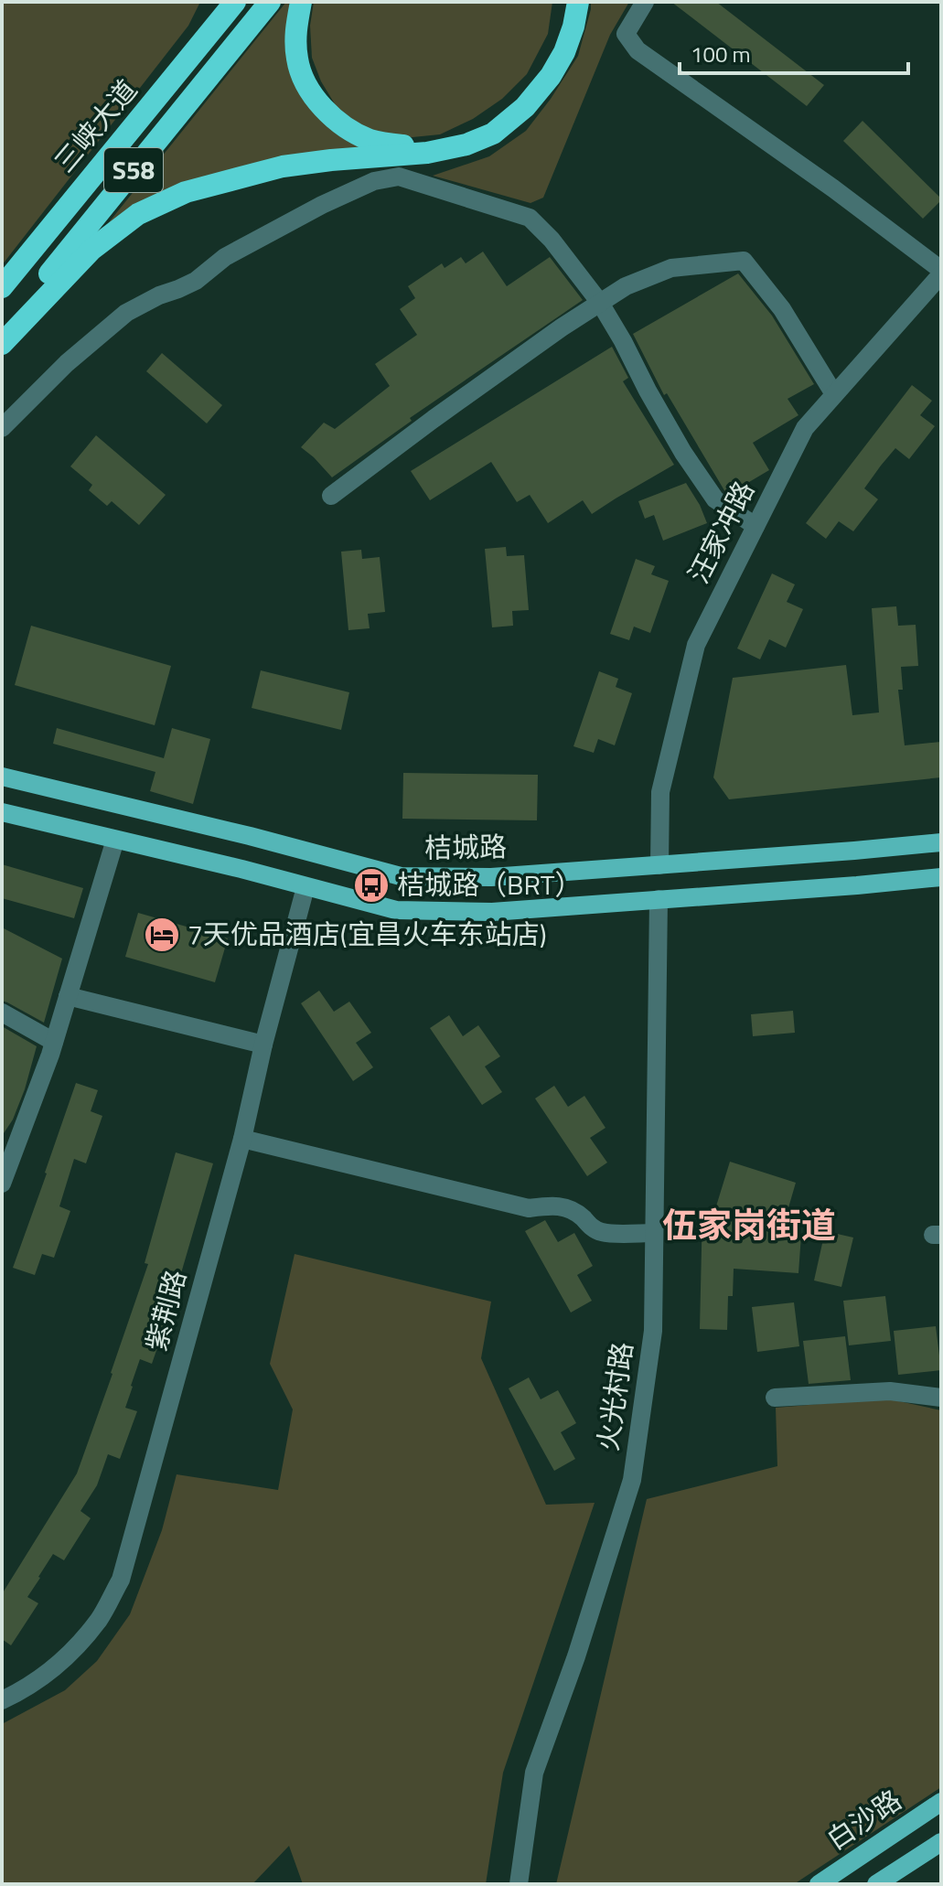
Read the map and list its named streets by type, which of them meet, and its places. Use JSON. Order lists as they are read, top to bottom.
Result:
{
  "streets": {
    "highway": ["三峡大道", "S58"],
    "main road": ["桔城路", "白沙路"],
    "street": ["汪家冲路", "紫荆路", "火光村路"]
  },
  "crossings": [
    ["汪家冲路", "桔城路"]
  ],
  "districts": ["伍家岗街道"],
  "places": {
    "bus stop": ["桔城路（BRT）"],
    "hotel": ["7天优品酒店(宜昌火车东站店)"]
  },
  "scale_bar": "100 m"
}
